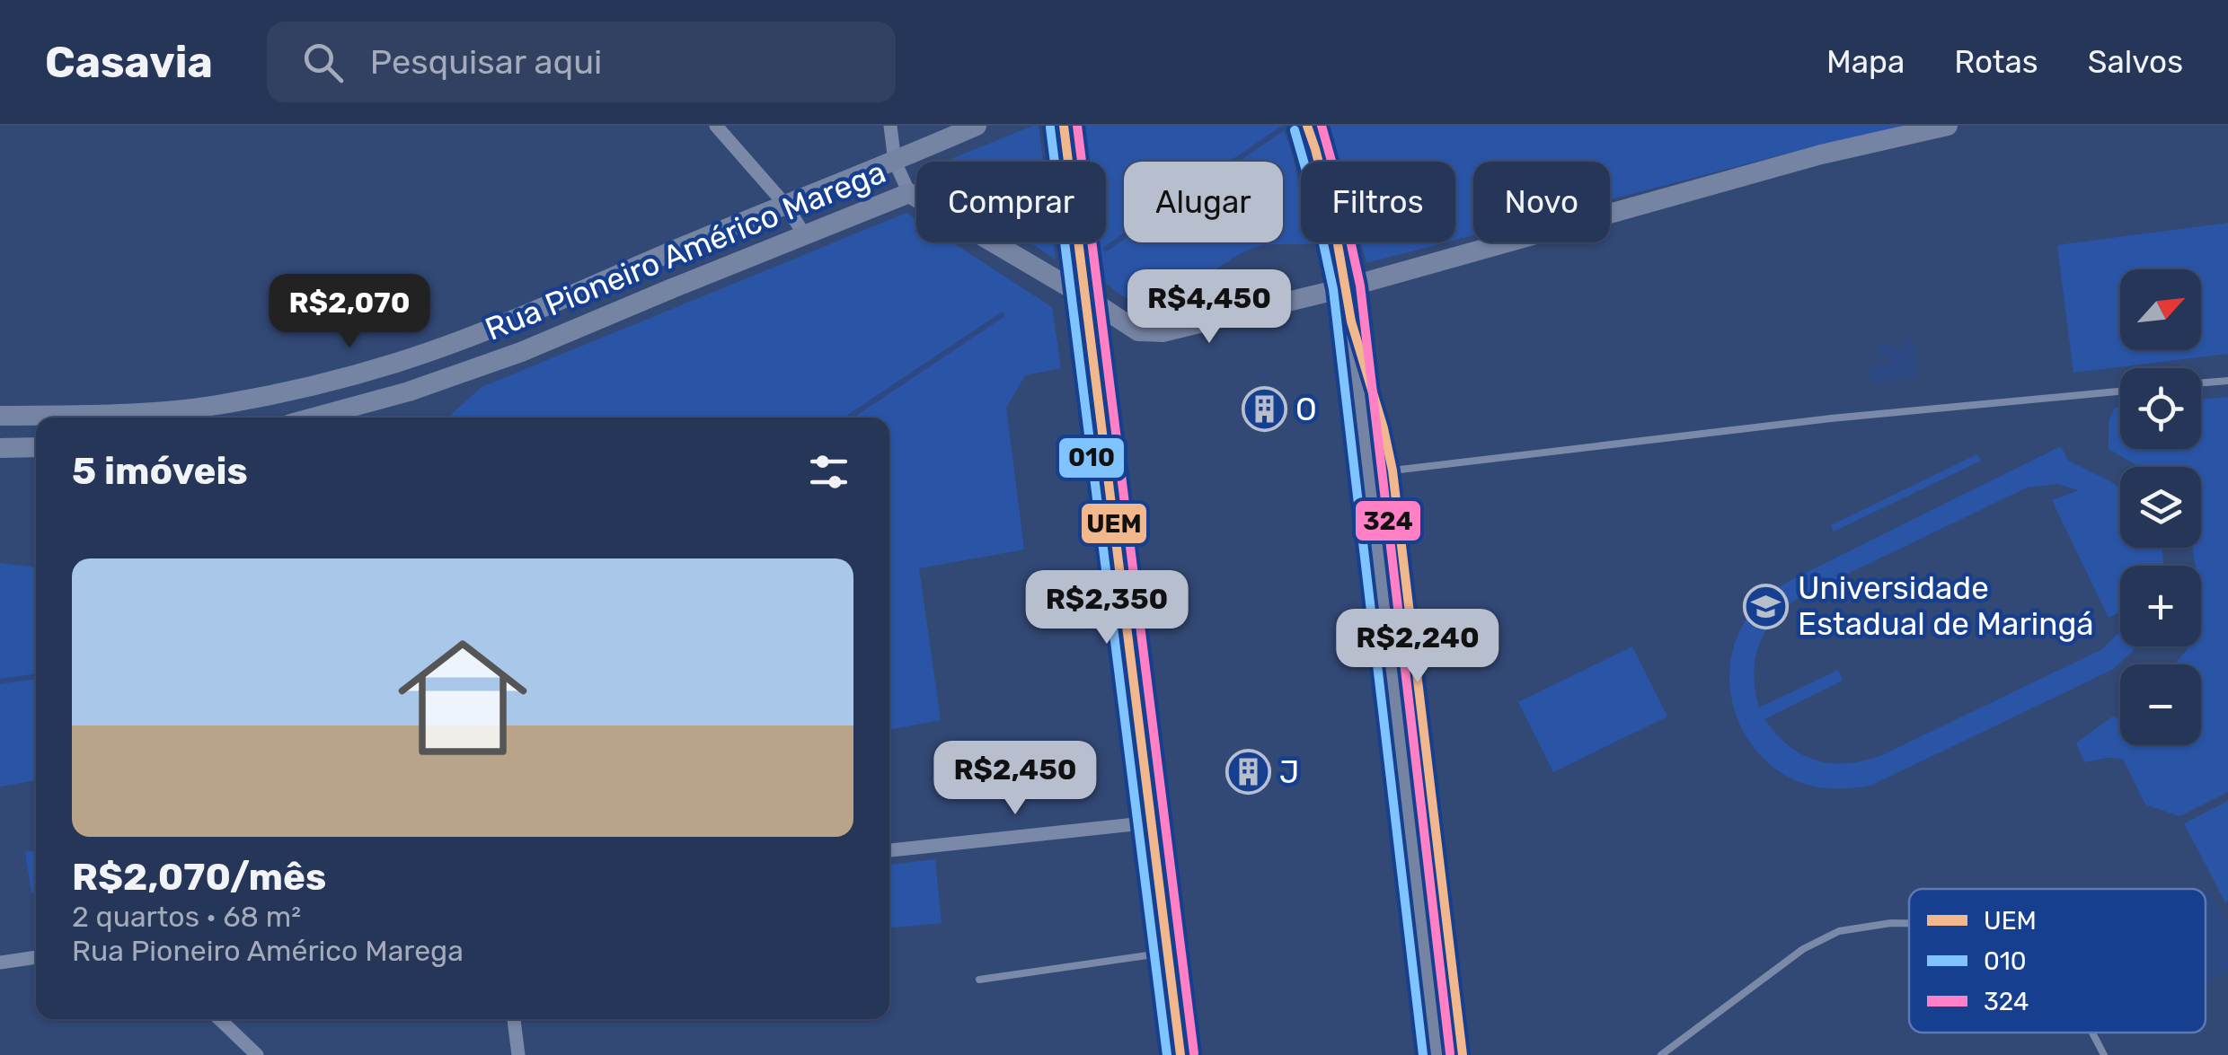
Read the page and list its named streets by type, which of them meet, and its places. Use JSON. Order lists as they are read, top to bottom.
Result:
{
  "streets": {
    "main road": ["Rua Pioneiro Américo Marega"]
  },
  "places": {
    "building": ["O", "J"],
    "school or university": ["Universidade Estadual de Maringá"]
  },
  "lines": ["transit line UEM", "transit line 324", "transit line 010"],
  "legend": ["UEM", "010", "324"],
  "north": "top right",
  "page": {
    "header": "Casavia",
    "search": "Pesquisar aqui",
    "nav": ["Mapa", "Rotas", "Salvos"],
    "chip": [
      "Comprar",
      "Alugar",
      "Filtros",
      "Novo"
    ],
    "map_buttons": ["+", "−"],
    "price": [
      "R$4,450",
      "R$2,070",
      "R$2,350",
      "R$2,240",
      "R$2,450"
    ],
    "heading": "5 imóveis",
    "list": [
      {
        "name": "R$2,070/mês",
        "note": "2 quartos · 68 m² · Rua Pioneiro Américo Marega"
      }
    ]
  }
}
